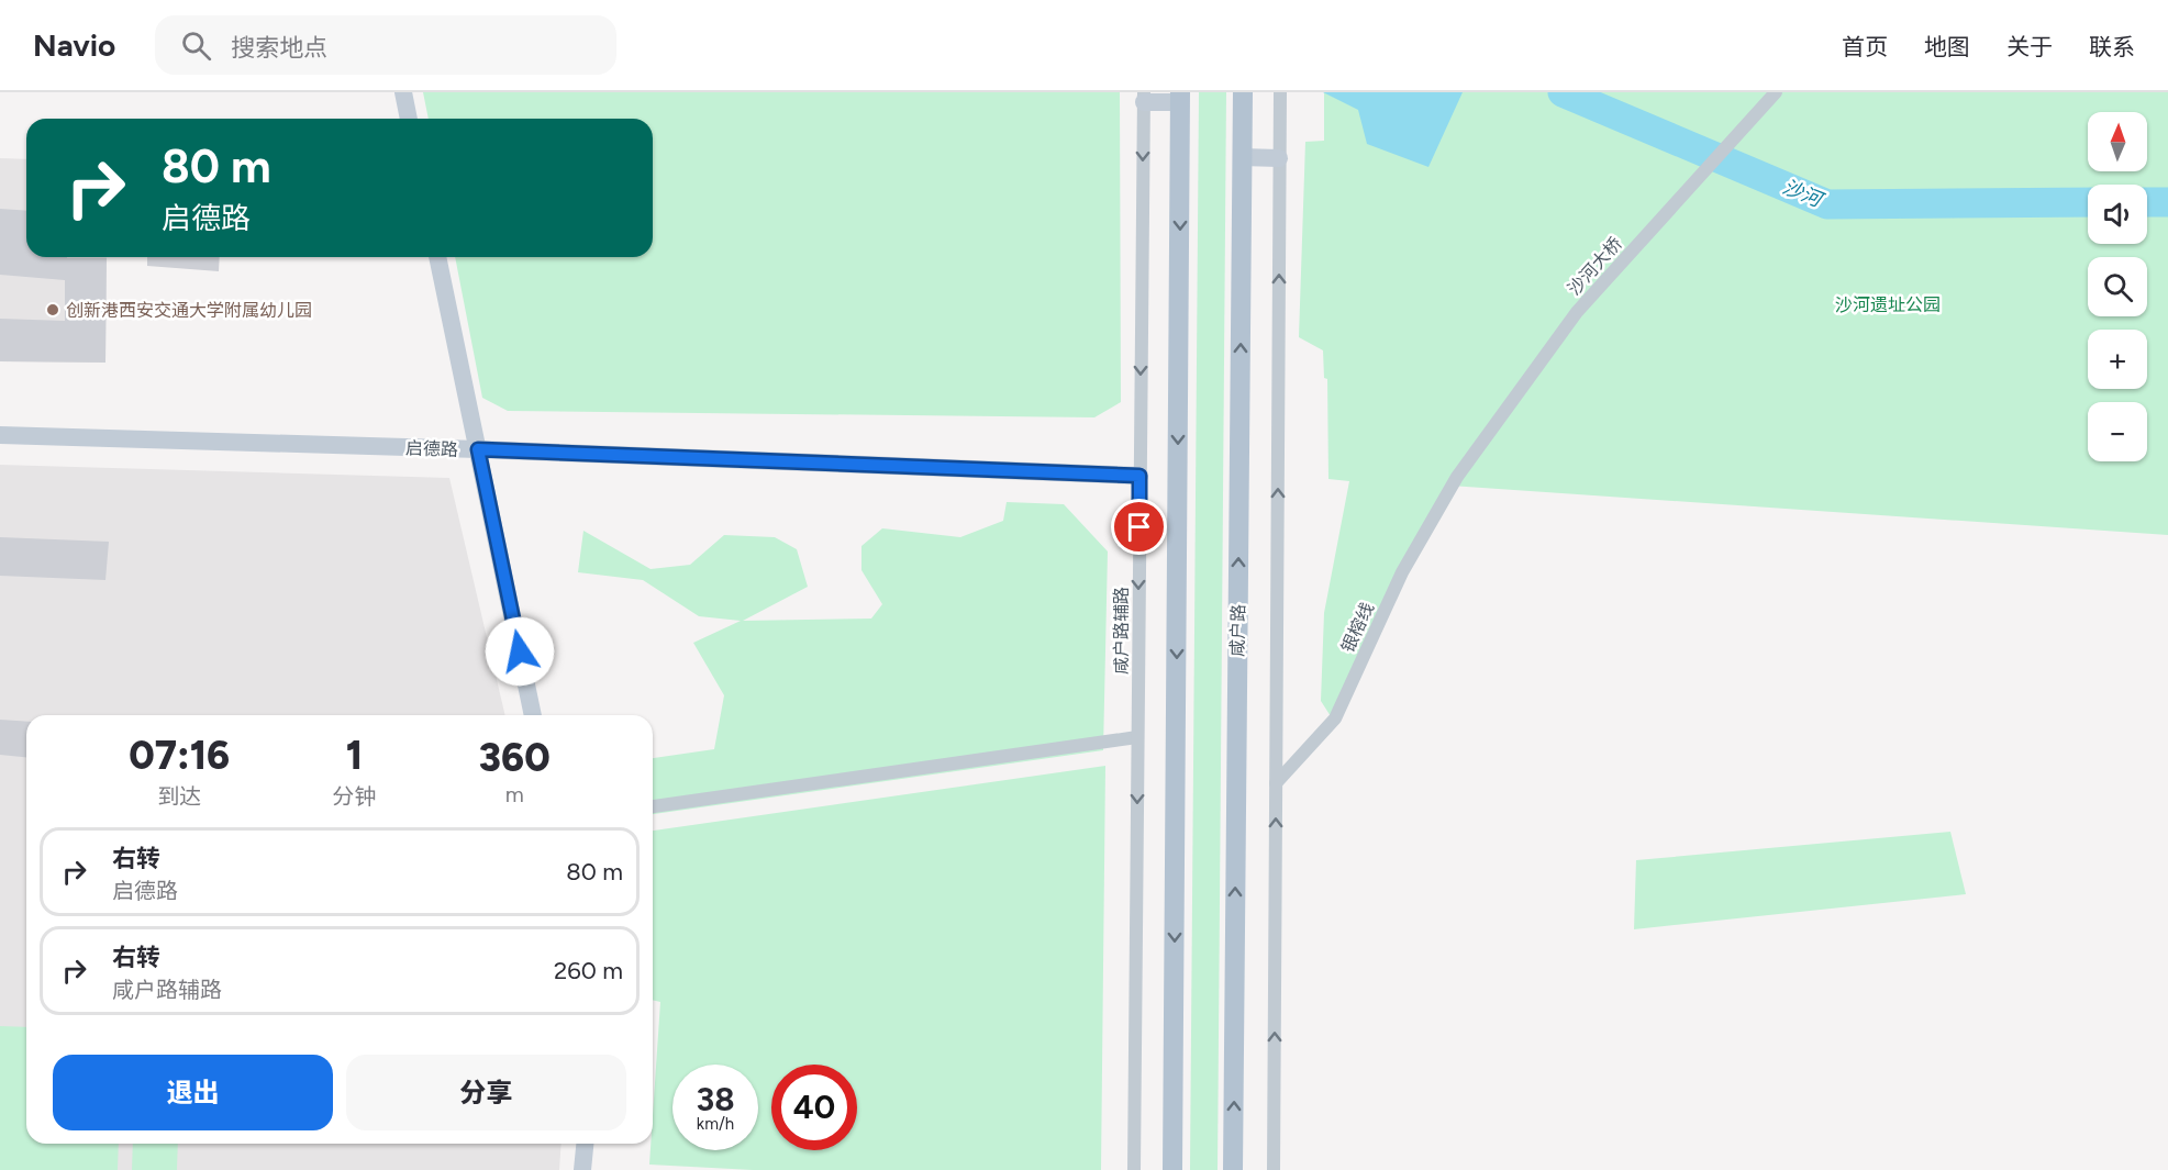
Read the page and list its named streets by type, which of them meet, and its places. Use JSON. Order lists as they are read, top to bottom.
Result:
{
  "streets": {
    "main road": ["咸户路"],
    "street": [
      "沙河大桥",
      "启德路",
      "银榕线",
      "咸户路辅路"
    ]
  },
  "crossings": [
    ["沙河大桥", "银榕线"],
    ["启德路", "咸户路辅路"]
  ],
  "one_way": ["咸户路辅路"],
  "water": ["沙河"],
  "parks": ["沙河遗址公园"],
  "places": ["创新港西安交通大学附属幼儿园"],
  "north": "top",
  "page": {
    "header": "Navio",
    "search": "搜索地点",
    "nav": [
      "首页",
      "地图",
      "关于",
      "联系"
    ],
    "map_buttons": ["+", "−"],
    "turn": ["80 m", "启德路"],
    "eta": [
      "07:16",
      "到达",
      "1",
      "分钟",
      "360",
      "m"
    ],
    "list": [
      {
        "name": "右转",
        "note": "启德路",
        "value": "80 m"
      },
      {
        "name": "右转",
        "note": "咸户路辅路",
        "value": "260 m"
      }
    ],
    "buttons": ["退出", "分享"],
    "speed": "38 km/h",
    "limit": "40"
  }
}
